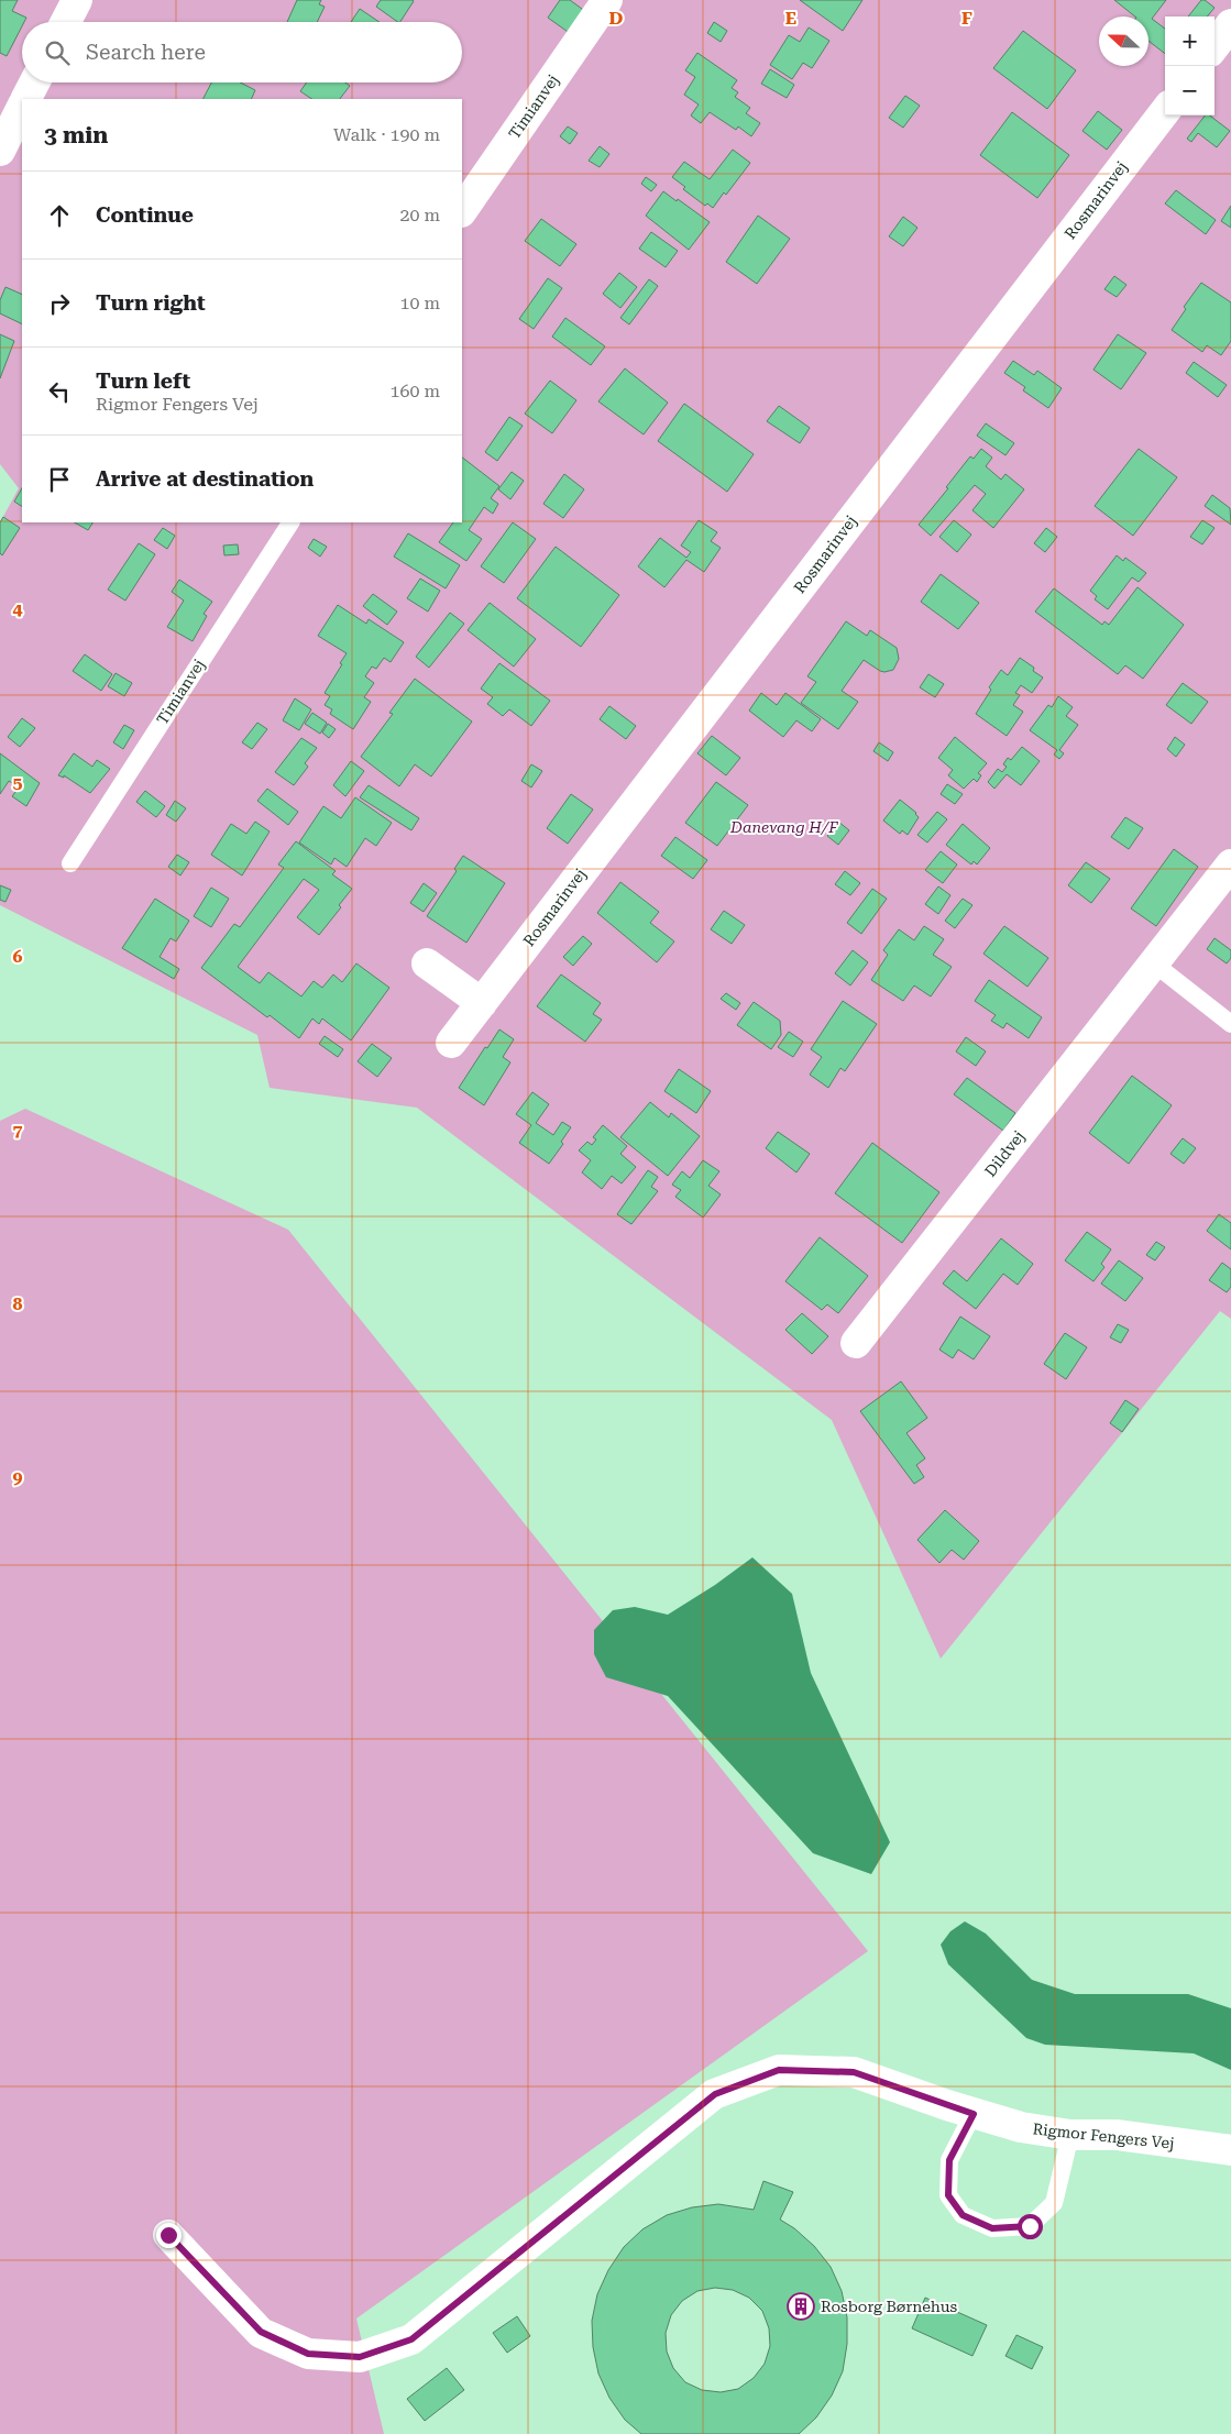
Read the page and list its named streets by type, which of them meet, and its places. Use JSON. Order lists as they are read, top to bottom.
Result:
{
  "streets": {
    "street": [
      "Timianvej",
      "Rosmarinvej",
      "Dildvej",
      "Rigmor Fengers Vej"
    ]
  },
  "parks": ["Danevang H/F"],
  "places": {
    "building": ["Rosborg Børnehus"]
  },
  "north": "left",
  "page": {
    "map_buttons": ["+", "−"],
    "search": "Search here",
    "heading": ["3 min", "Walk · 190 m"],
    "list": [
      ["Continue", "20 m"],
      ["Turn right", "10 m"],
      ["Turn left", "Rigmor Fengers Vej", "160 m"],
      "Arrive at destination"
    ]
  },
  "grid": {
    "columns": ["D", "E", "F"],
    "rows": [
      "4",
      "5",
      "6",
      "7",
      "8",
      "9"
    ]
  }
}
